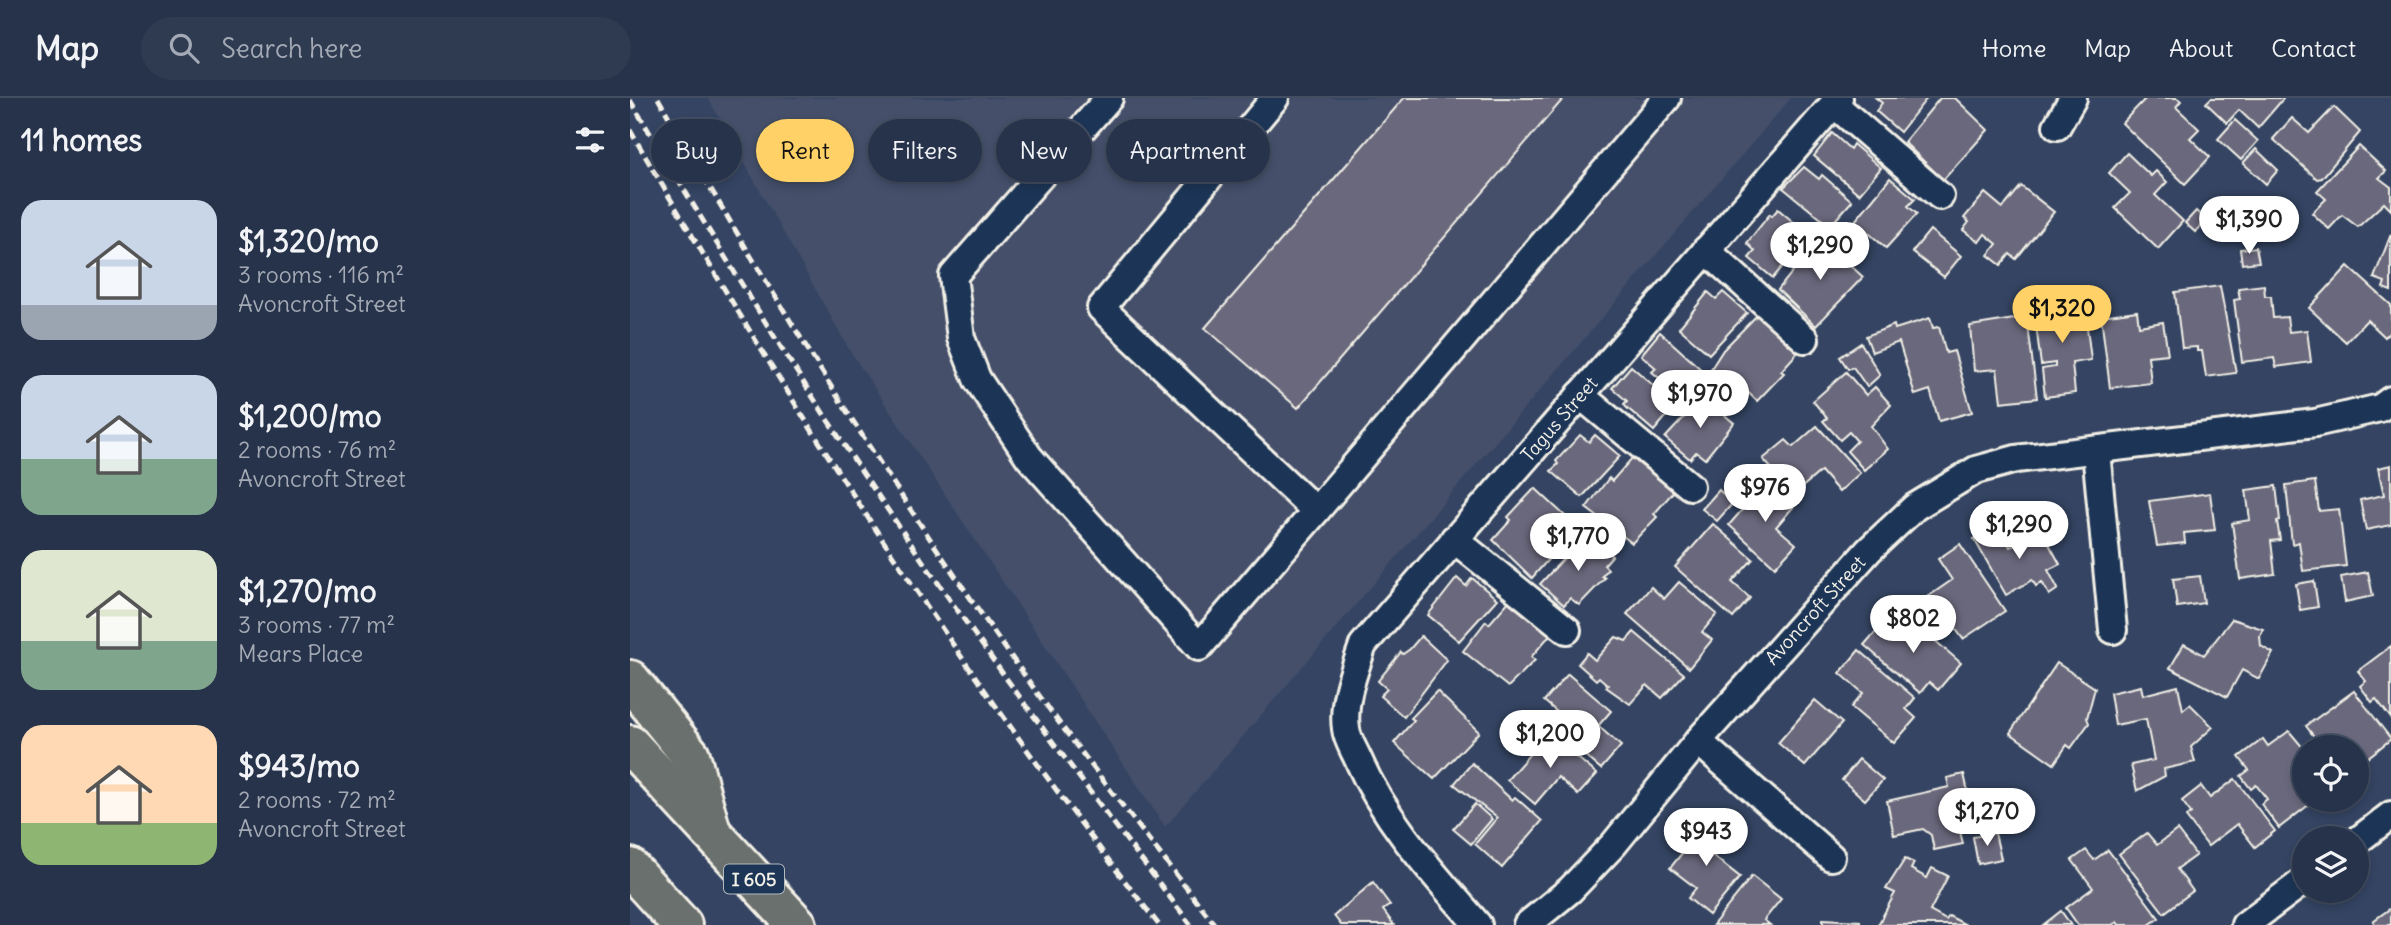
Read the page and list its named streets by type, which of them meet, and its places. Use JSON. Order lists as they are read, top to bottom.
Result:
{
  "streets": {
    "highway": ["I 605"],
    "street": ["Tagus Street", "Avoncroft Street"]
  },
  "page": {
    "header": "Map",
    "search": "Search here",
    "nav": [
      "Home",
      "Map",
      "About",
      "Contact"
    ],
    "heading": "11 homes",
    "chip": [
      "Buy",
      "Rent",
      "Filters",
      "New",
      "Apartment"
    ],
    "list": [
      {
        "name": "$1,320/mo",
        "note": "3 rooms · 116 m² · Avoncroft Street"
      },
      {
        "name": "$1,200/mo",
        "note": "2 rooms · 76 m² · Avoncroft Street"
      },
      {
        "name": "$1,270/mo",
        "note": "3 rooms · 77 m² · Mears Place"
      },
      {
        "name": "$943/mo",
        "note": "2 rooms · 72 m² · Avoncroft Street"
      }
    ],
    "price": [
      "$1,390",
      "$1,290",
      "$1,320",
      "$1,970",
      "$976",
      "$1,290",
      "$1,770",
      "$802",
      "$1,200",
      "$1,270",
      "$943"
    ]
  }
}
